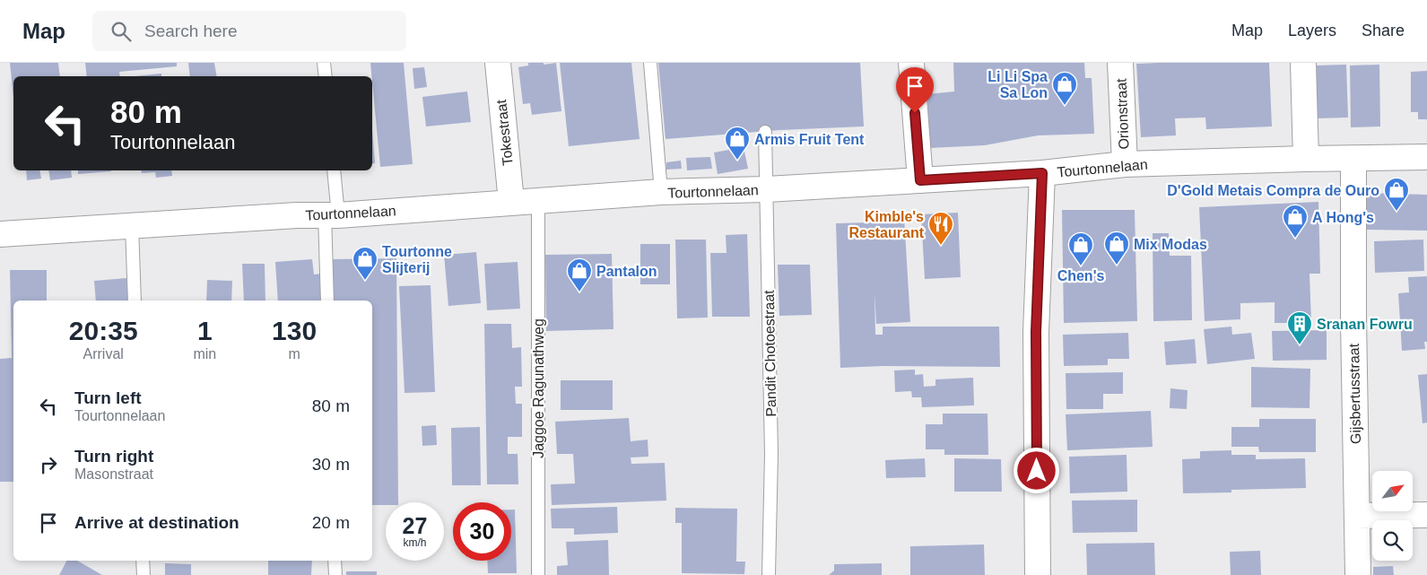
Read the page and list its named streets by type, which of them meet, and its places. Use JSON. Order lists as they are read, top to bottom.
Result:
{
  "streets": {
    "street": [
      "Orionstraat",
      "Tokestraat",
      "Tourtonnelaan",
      "Gijsbertusstraat"
    ],
    "lane": ["Pandit Chotoestraat", "Jaggoe Ragunathweg"]
  },
  "crossings": [
    ["Orionstraat", "Tourtonnelaan"],
    ["Tokestraat", "Tourtonnelaan"],
    ["Tourtonnelaan", "Pandit Chotoestraat"],
    ["Tourtonnelaan", "Jaggoe Ragunathweg"],
    ["Tourtonnelaan", "Gijsbertusstraat"]
  ],
  "places": {
    "shop": [
      "Li Li Spa Sa Lon",
      "Armis Fruit Tent",
      "D'Gold Metais Compra de Ouro",
      "A Hong's",
      "Mix Modas",
      "Chen's",
      "Tourtonne Slijterij",
      "Pantalon"
    ],
    "restaurant": ["Kimble's Restaurant"],
    "building": ["Sranan Fowru"]
  },
  "north": "top right",
  "page": {
    "header": "Map",
    "search": "Search here",
    "nav": ["Map", "Layers", "Share"],
    "turn": ["80 m", "Tourtonnelaan"],
    "eta": [
      "20:35",
      "Arrival",
      "1",
      "min",
      "130",
      "m"
    ],
    "list": [
      {
        "name": "Turn left",
        "note": "Tourtonnelaan",
        "value": "80 m"
      },
      {
        "name": "Turn right",
        "note": "Masonstraat",
        "value": "30 m"
      },
      {
        "name": "Arrive at destination",
        "value": "20 m"
      }
    ],
    "speed": "27 km/h",
    "limit": "30"
  }
}
